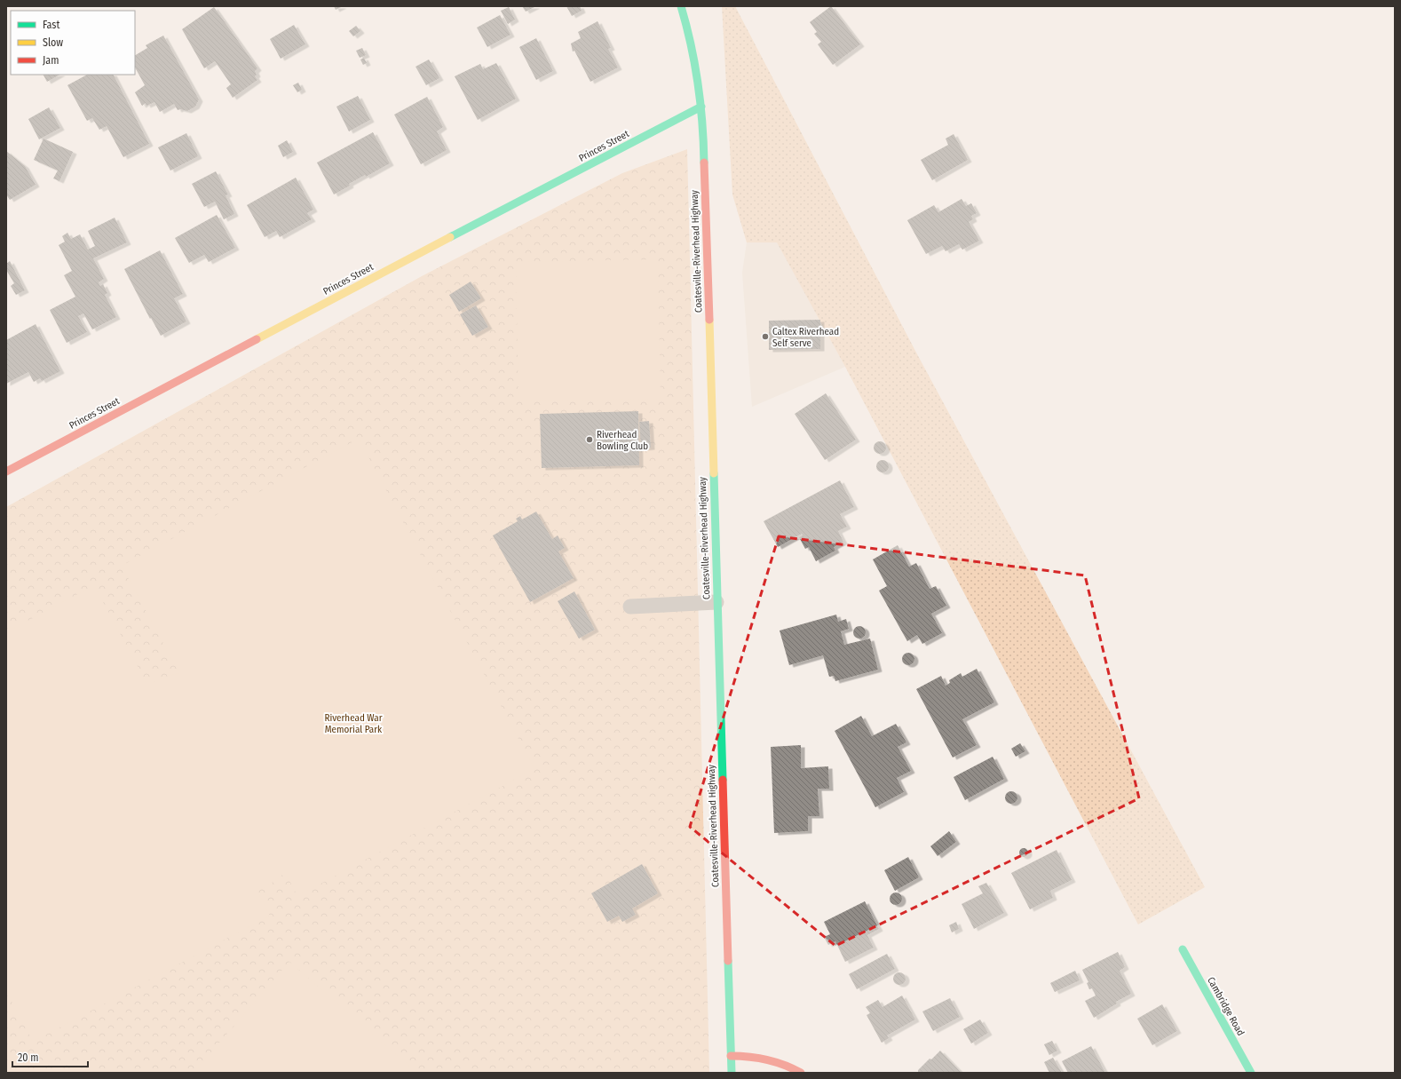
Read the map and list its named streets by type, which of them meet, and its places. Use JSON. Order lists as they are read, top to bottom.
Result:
{
  "streets": {
    "main road": ["Princes Street", "Coatesville-Riverhead Highway", "Cambridge Road"]
  },
  "crossings": [
    ["Princes Street", "Coatesville-Riverhead Highway"]
  ],
  "parks": ["Riverhead War Memorial Park"],
  "places": ["Caltex Riverhead Self serve", "Riverhead Bowling Club"],
  "legend": ["Fast", "Slow", "Jam"],
  "scale_bar": "20 m"
}
